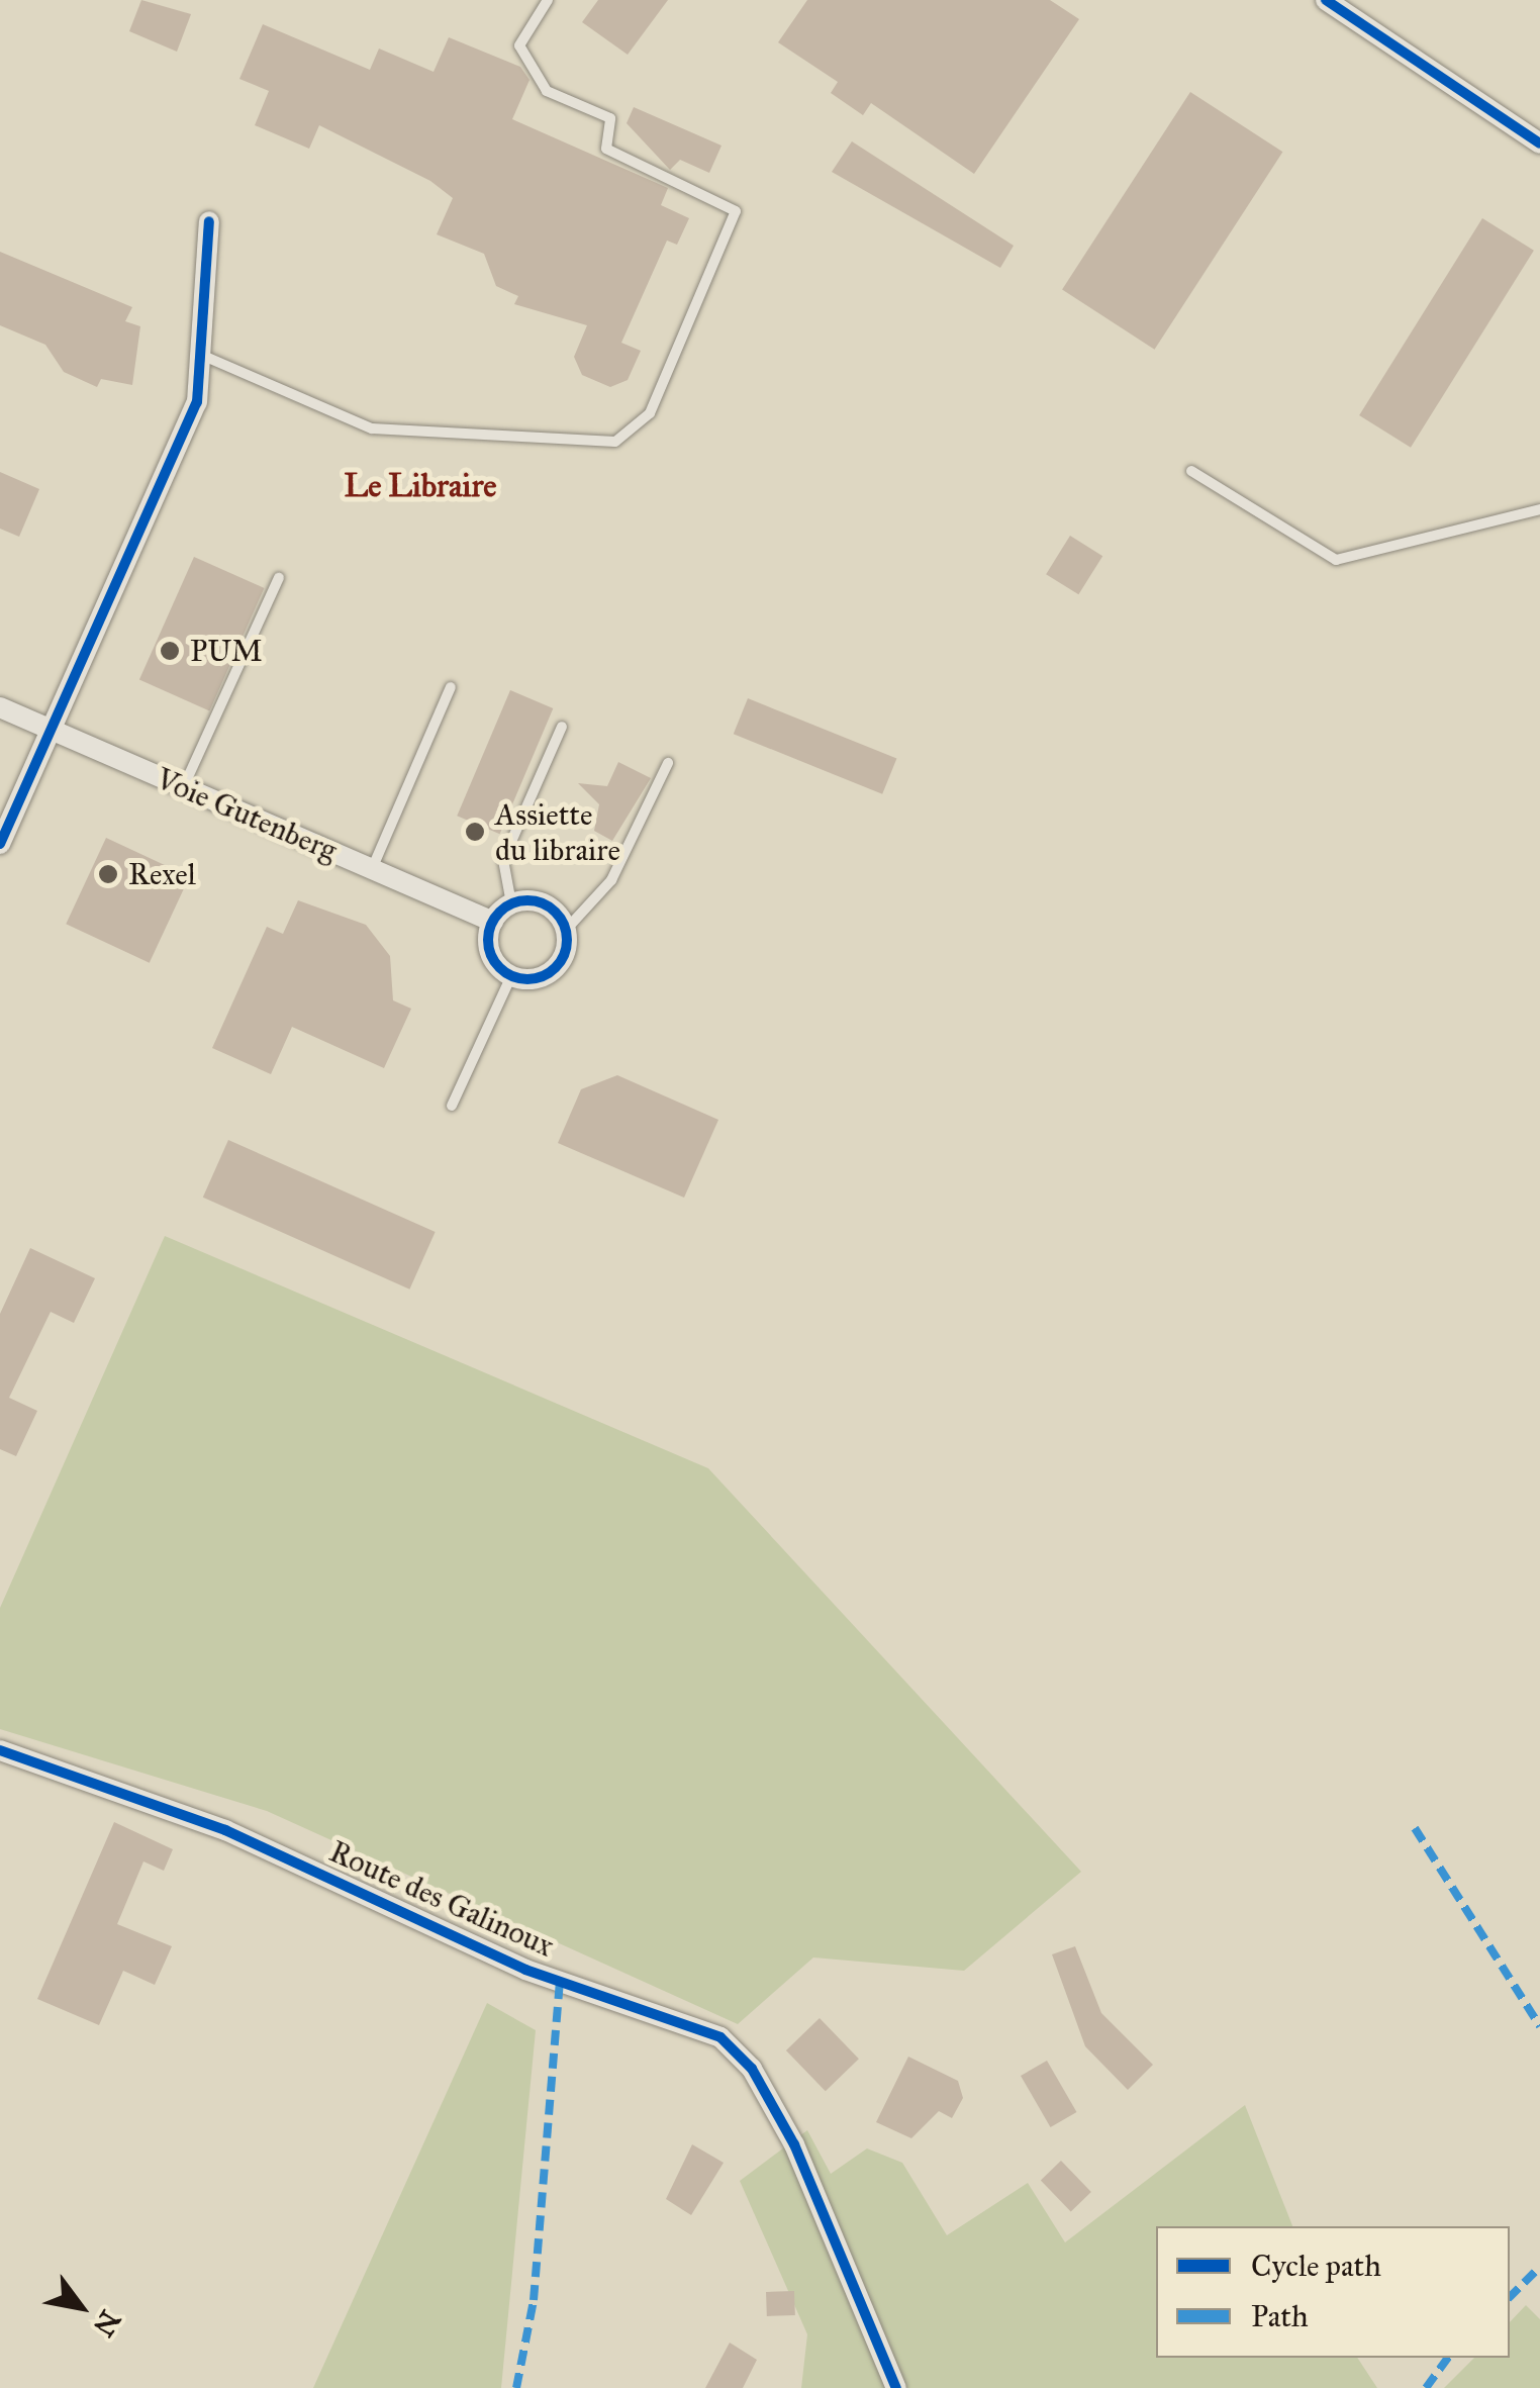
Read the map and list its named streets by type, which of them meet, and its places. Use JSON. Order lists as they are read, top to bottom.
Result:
{
  "streets": {
    "street": ["Voie Gutenberg", "Route des Galinoux"]
  },
  "districts": ["Le Libraire"],
  "places": ["PUM", "Assiette du libraire", "Rexel"],
  "legend": ["Cycle path", "Path"],
  "north": "bottom right"
}
